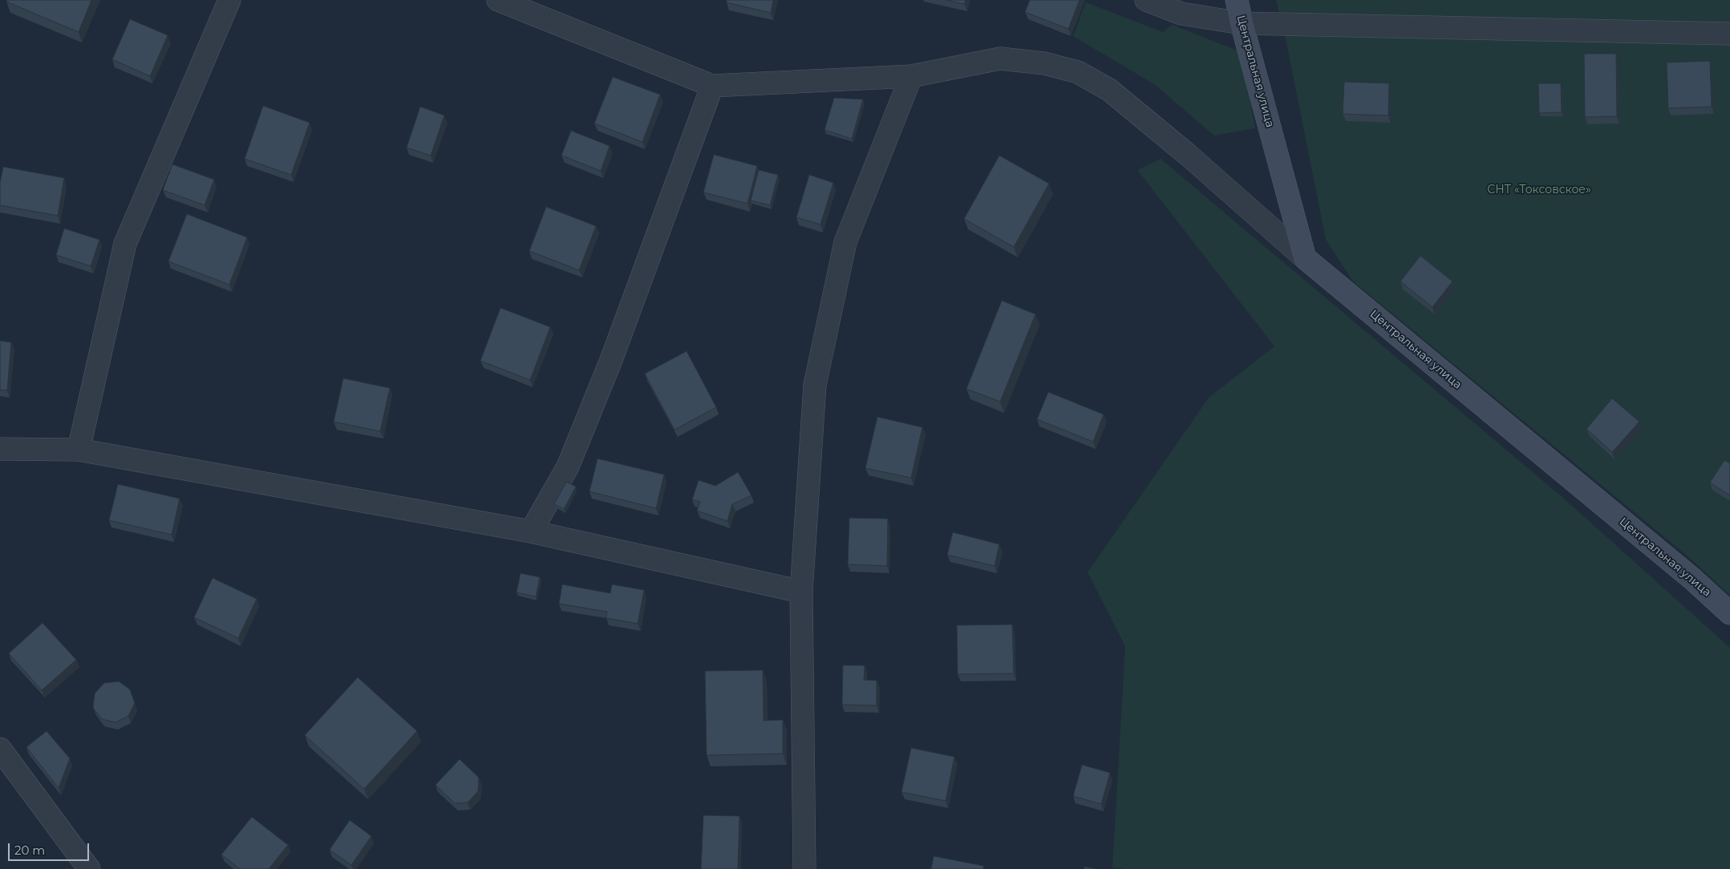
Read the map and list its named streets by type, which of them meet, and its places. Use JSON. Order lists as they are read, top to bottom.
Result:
{
  "streets": {
    "street": ["Центральная улица"]
  },
  "parks": ["СНТ «Токсовское»"],
  "scale_bar": "20 m"
}
